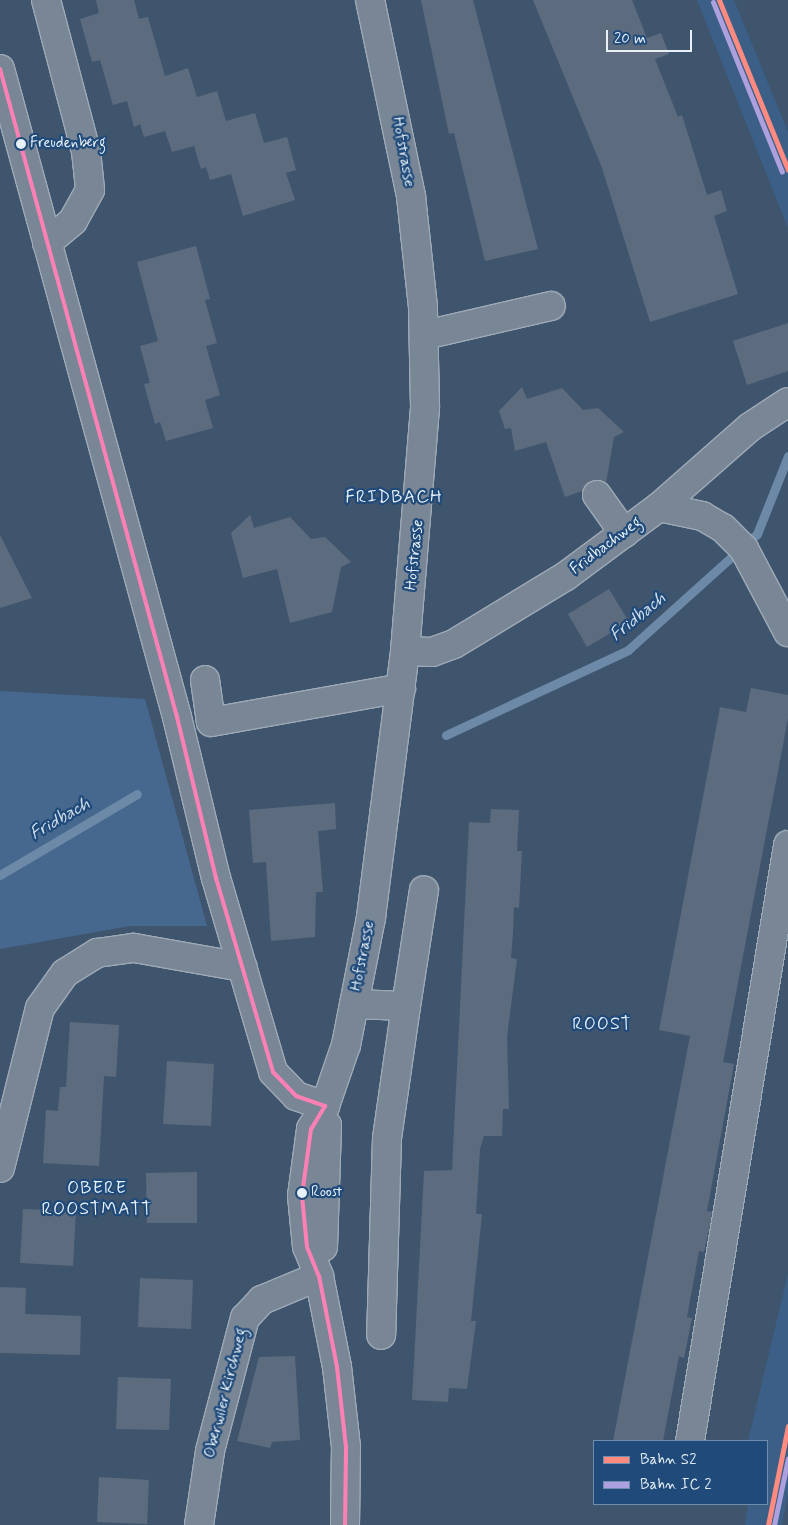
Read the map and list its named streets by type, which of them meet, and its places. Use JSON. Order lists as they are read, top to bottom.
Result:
{
  "streets": {
    "street": ["Hofstrasse", "Fridbachweg", "Oberwiler Kirchweg"]
  },
  "crossings": [
    ["Hofstrasse", "Fridbachweg"],
    ["Hofstrasse", "Oberwiler Kirchweg"]
  ],
  "districts": ["FRIDBACH", "ROOST", "OBERE ROOSTMATT"],
  "water": ["Fridbach"],
  "places": ["Freudenberg", "Roost"],
  "lines": ["rail line S2"],
  "legend": ["Bahn S2", "Bahn IC 2"],
  "scale_bar": "20 m"
}
